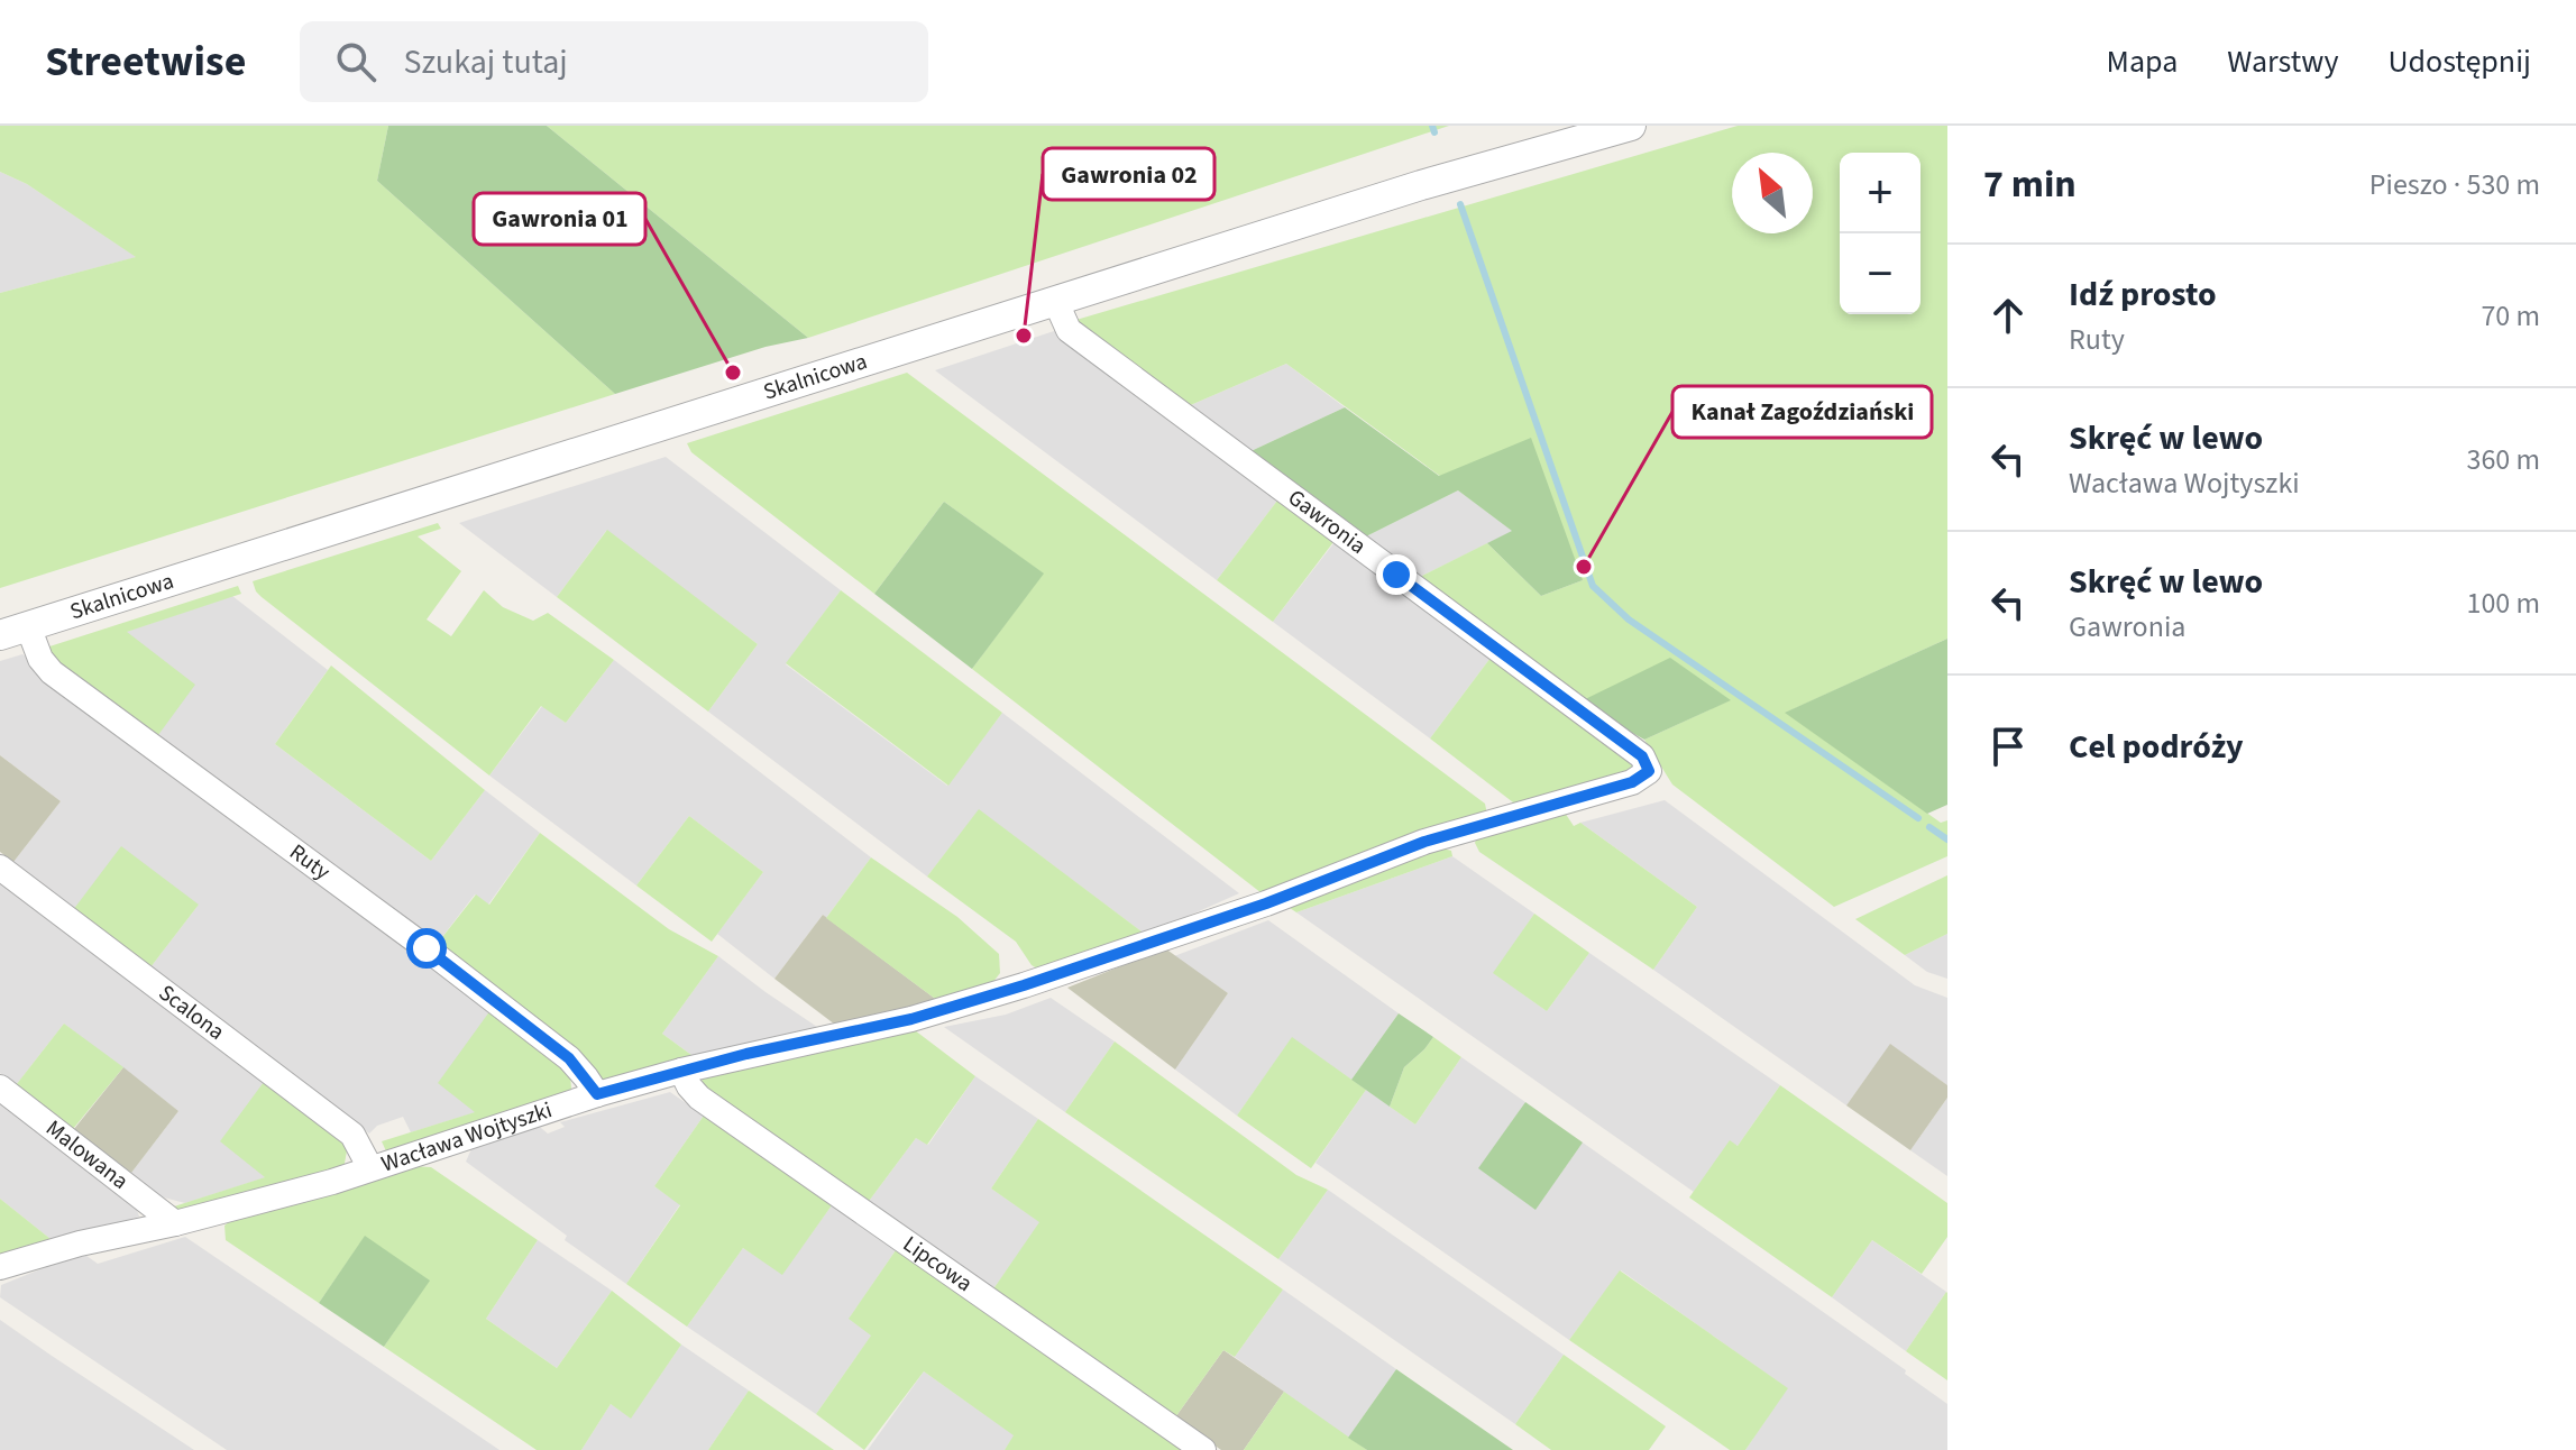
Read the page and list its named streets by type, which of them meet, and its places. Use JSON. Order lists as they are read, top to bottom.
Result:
{
  "streets": {
    "street": [
      "Skalnicowa",
      "Gawronia",
      "Ruty",
      "Scalona",
      "Wacława Wojtyszki",
      "Malowana",
      "Lipcowa"
    ]
  },
  "crossings": [
    ["Skalnicowa", "Gawronia"],
    ["Skalnicowa", "Ruty"],
    ["Gawronia", "Wacława Wojtyszki"],
    ["Ruty", "Wacława Wojtyszki"],
    ["Scalona", "Wacława Wojtyszki"],
    ["Wacława Wojtyszki", "Malowana"],
    ["Wacława Wojtyszki", "Lipcowa"]
  ],
  "places": ["Gawronia 02", "Gawronia 01", "Kanał Zagoździański"],
  "north": "top left",
  "page": {
    "header": "Streetwise",
    "search": "Szukaj tutaj",
    "nav": ["Mapa", "Warstwy", "Udostępnij"],
    "heading": ["7 min", "Pieszo · 530 m"],
    "map_buttons": ["+", "−"],
    "list": [
      ["Idź prosto", "Ruty", "70 m"],
      ["Skręć w lewo", "Wacława Wojtyszki", "360 m"],
      ["Skręć w lewo", "Gawronia", "100 m"],
      "Cel podróży"
    ]
  }
}
